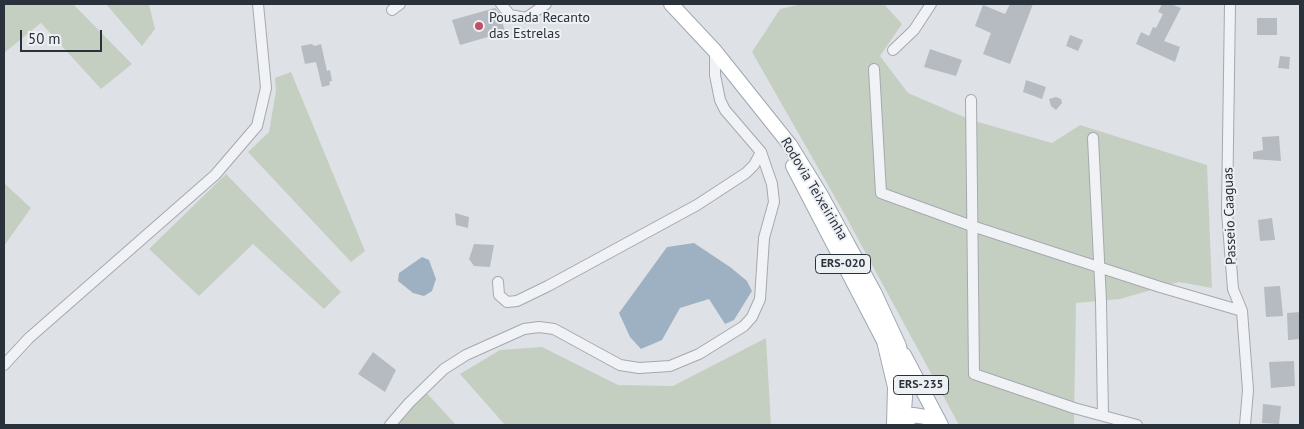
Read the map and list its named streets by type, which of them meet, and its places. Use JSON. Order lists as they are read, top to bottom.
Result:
{
  "streets": {
    "main road": ["Rodovia Teixeirinha", "ERS-020", "ERS-235"],
    "street": ["Passeio Caaguas"]
  },
  "crossings": [
    ["Rodovia Teixeirinha", "ERS-235"]
  ],
  "places": ["Pousada Recanto das Estrelas"],
  "scale_bar": "50 m"
}
